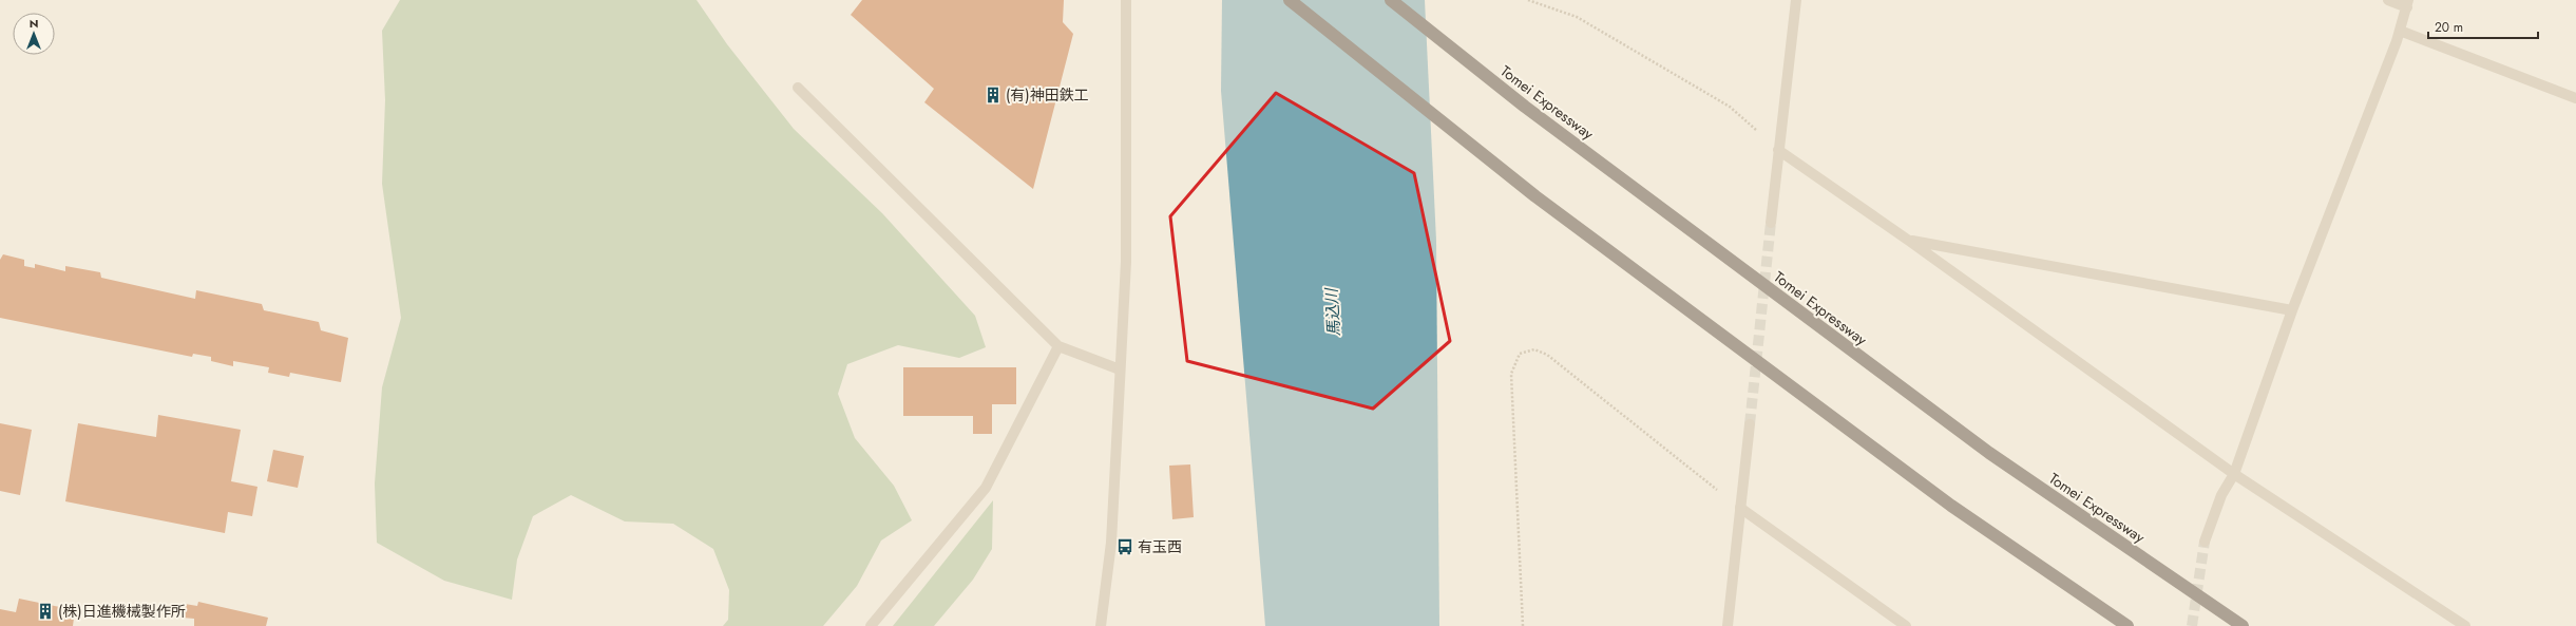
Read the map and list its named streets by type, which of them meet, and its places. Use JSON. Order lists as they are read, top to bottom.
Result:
{
  "streets": {
    "highway": ["Tomei Expressway"]
  },
  "water": ["馬込川"],
  "places": {
    "building": ["(有)神田鉄工", "(株)日進機械製作所"],
    "bus stop": ["有玉西"]
  },
  "scale_bar": "20 m",
  "north": "top"
}
